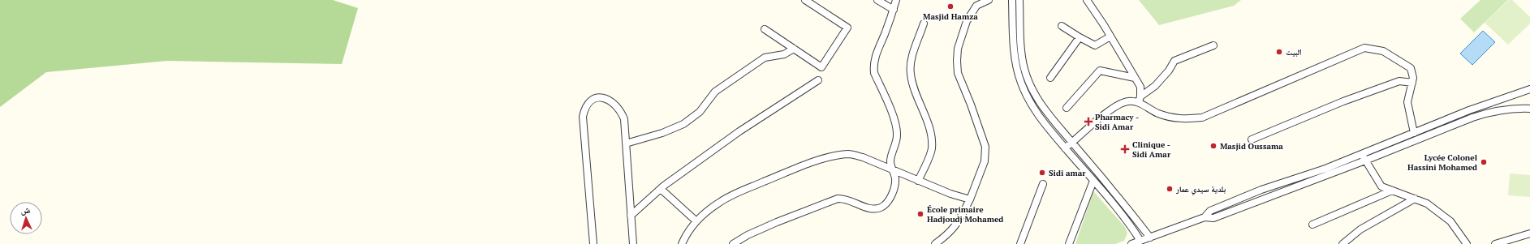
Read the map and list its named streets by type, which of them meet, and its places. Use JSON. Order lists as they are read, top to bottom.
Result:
{
  "places": {
    "other": [
      "Masjid Hamza",
      "البيت",
      "Masjid Oussama",
      "Lycée Colonel Hassini Mohamed",
      "Sidi amar",
      "بلدية سيدي عمار",
      "École primaire Hadjoudj Mohamed"
    ],
    "health": ["Pharmacy - Sidi Amar", "Clinique - Sidi Amar"]
  },
  "north": "top"
}
